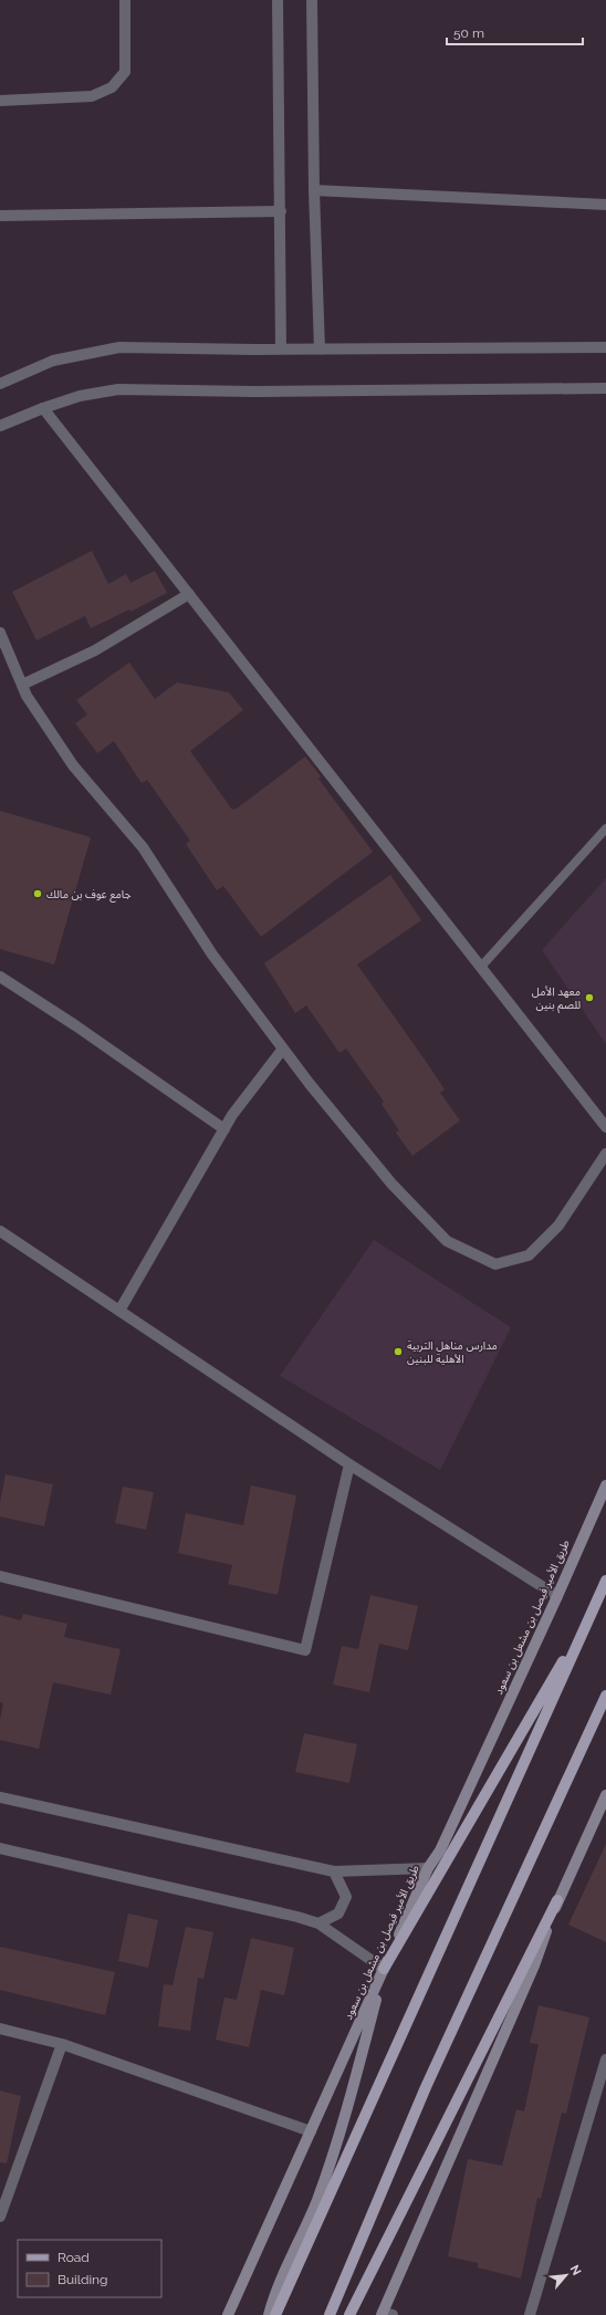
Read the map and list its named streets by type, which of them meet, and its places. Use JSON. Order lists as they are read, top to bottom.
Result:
{
  "streets": {
    "main road": ["طريق الأمير فيصل بن مشعل بن سعود"]
  },
  "places": ["جامع عوف بن مالك", "معهد الأمل للصم بنين", "مدارس مناهل التربية الأهلية للبنين"],
  "legend": ["Road", "Building"],
  "scale_bar": "50 m",
  "north": "top right"
}
